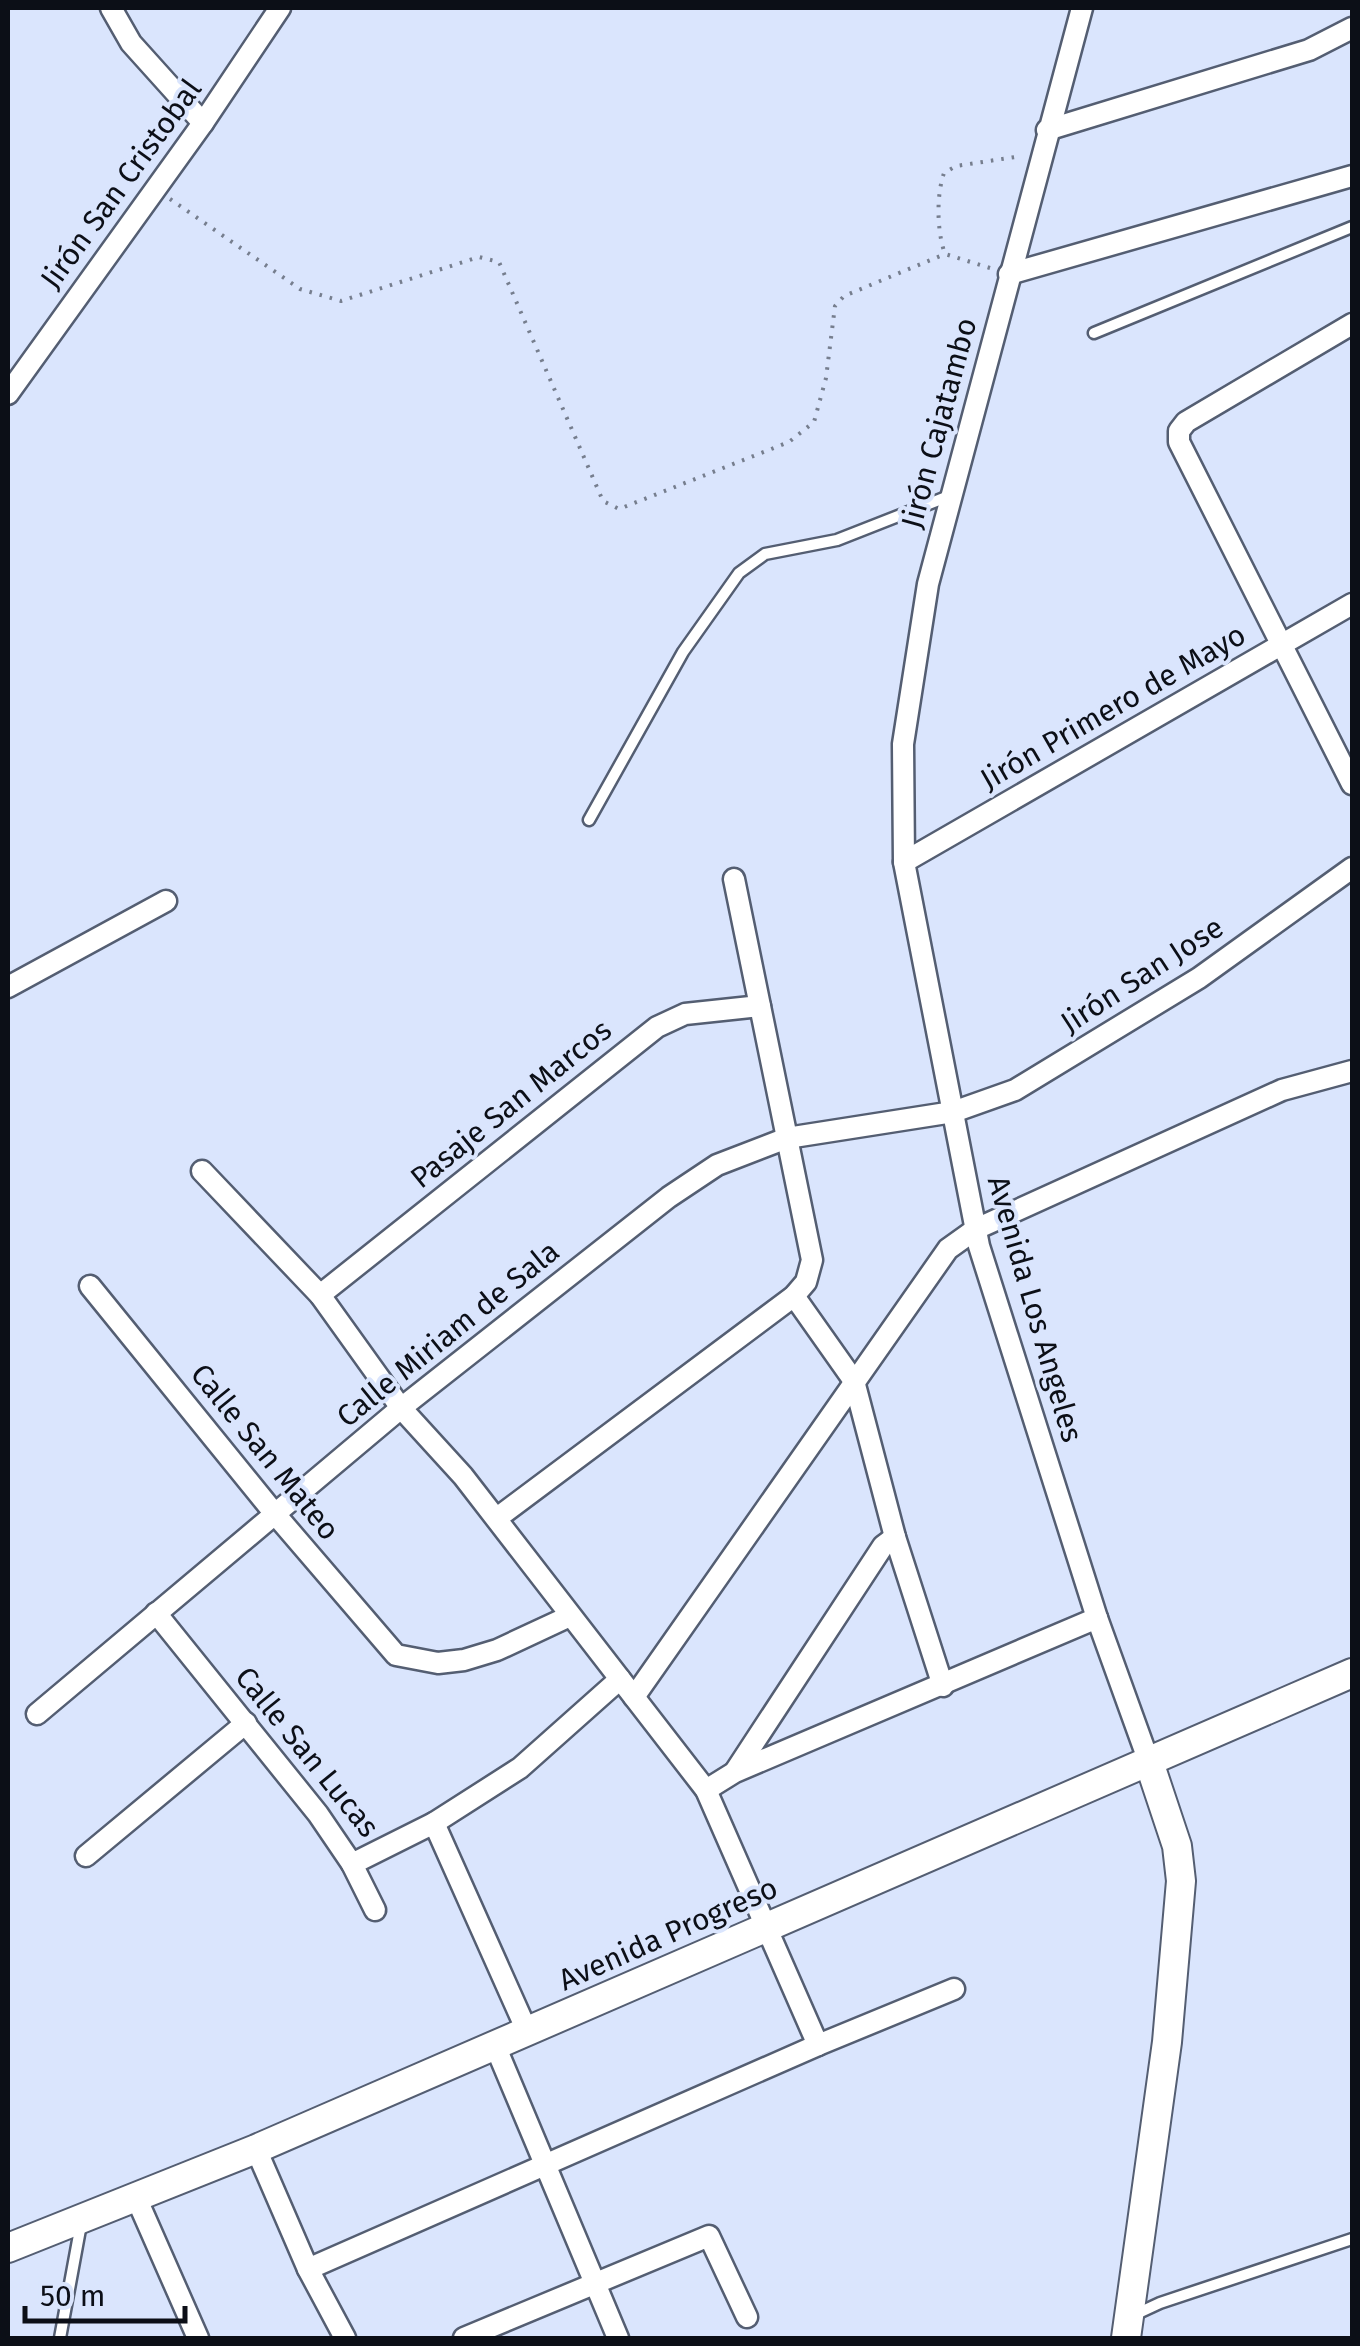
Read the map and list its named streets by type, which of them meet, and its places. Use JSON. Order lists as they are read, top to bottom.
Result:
{
  "streets": {
    "street": [
      "Jirón San Cristobal",
      "Jirón Cajatambo",
      "Jirón Primero de Mayo",
      "Jirón San Jose",
      "Pasaje San Marcos",
      "Avenida Los Angeles",
      "Calle Miriam de Sala",
      "Calle San Mateo",
      "Calle San Lucas",
      "Avenida Progreso"
    ]
  },
  "crossings": [
    ["Jirón Cajatambo", "Jirón Primero de Mayo"],
    ["Jirón Cajatambo", "Avenida Los Angeles"],
    ["Jirón Primero de Mayo", "Avenida Los Angeles"],
    ["Jirón San Jose", "Avenida Los Angeles"],
    ["Jirón San Jose", "Calle Miriam de Sala"],
    ["Avenida Los Angeles", "Calle Miriam de Sala"],
    ["Avenida Los Angeles", "Avenida Progreso"],
    ["Calle Miriam de Sala", "Calle San Mateo"],
    ["Calle Miriam de Sala", "Calle San Lucas"]
  ],
  "scale_bar": "50 m"
}
